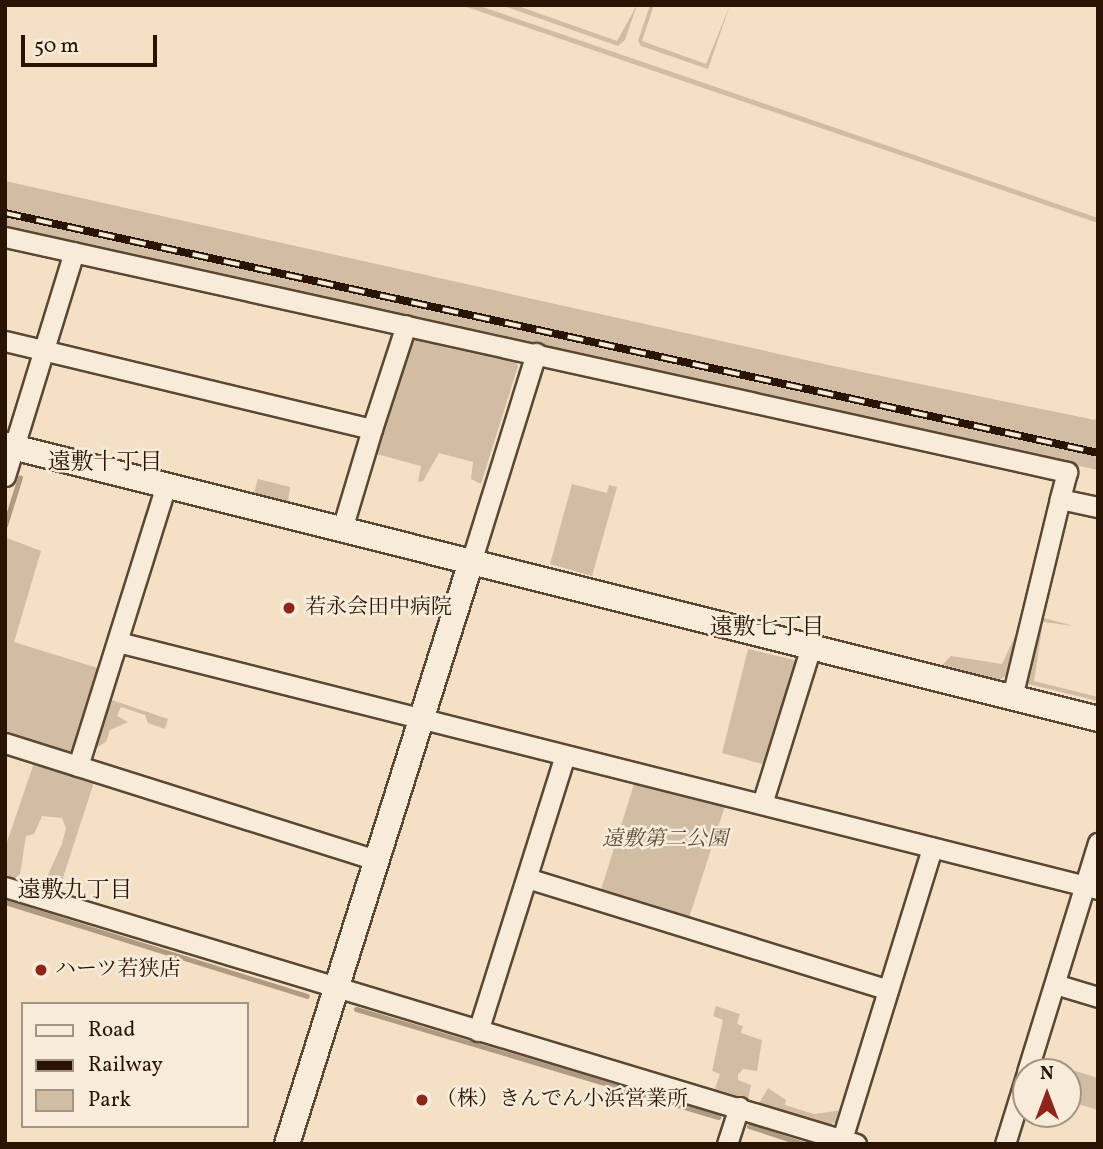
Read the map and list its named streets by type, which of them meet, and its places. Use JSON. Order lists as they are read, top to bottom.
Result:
{
  "districts": ["遠敷十丁目", "遠敷七丁目", "遠敷九丁目"],
  "parks": ["遠敷第二公園"],
  "places": ["若永会田中病院", "ハーツ若狭店", "（株）きんでん小浜営業所"],
  "legend": ["Road", "Railway", "Park"],
  "scale_bar": "50 m",
  "north": "top"
}
